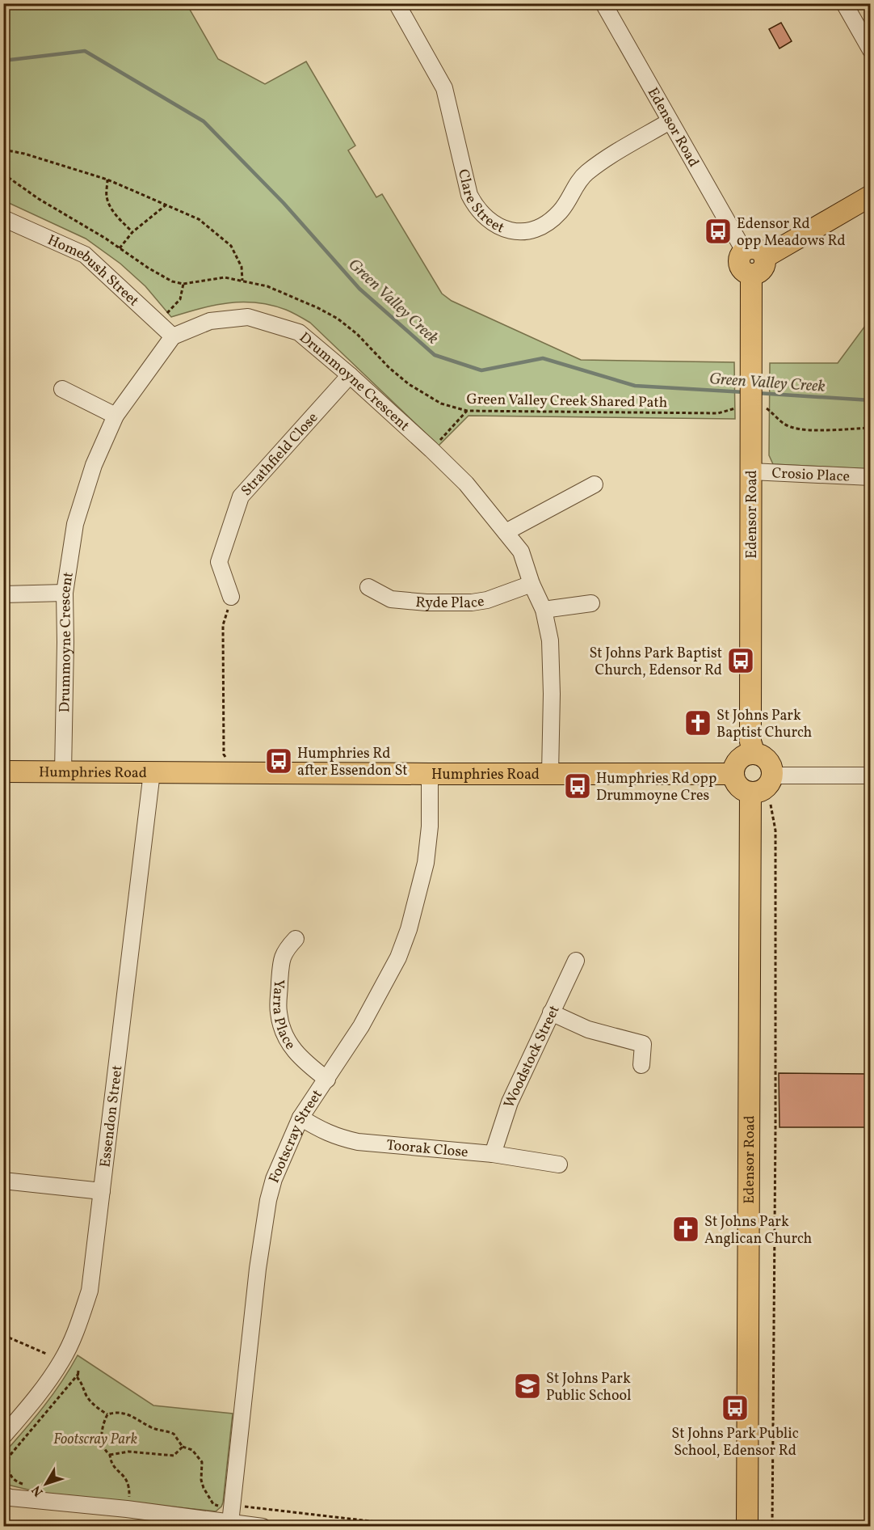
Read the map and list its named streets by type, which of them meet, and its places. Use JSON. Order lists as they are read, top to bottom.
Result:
{
  "streets": {
    "main road": ["Edensor Road", "Humphries Road"],
    "street": [
      "Clare Street",
      "Homebush Street",
      "Drummoyne Crescent",
      "Strathfield Close",
      "Crosio Place",
      "Ryde Place",
      "Yarra Place",
      "Woodstock Street",
      "Essendon Street",
      "Footscray Street",
      "Toorak Close"
    ],
    "path": ["Green Valley Creek Shared Path"]
  },
  "crossings": [
    ["Edensor Road", "Clare Street"],
    ["Edensor Road", "Green Valley Creek Shared Path"],
    ["Edensor Road", "Crosio Place"],
    ["Edensor Road", "Humphries Road"],
    ["Homebush Street", "Drummoyne Crescent"],
    ["Drummoyne Crescent", "Strathfield Close"],
    ["Drummoyne Crescent", "Ryde Place"],
    ["Drummoyne Crescent", "Humphries Road"],
    ["Humphries Road", "Essendon Street"],
    ["Humphries Road", "Footscray Street"],
    ["Yarra Place", "Footscray Street"],
    ["Woodstock Street", "Toorak Close"],
    ["Footscray Street", "Toorak Close"]
  ],
  "water": ["Green Valley Creek"],
  "parks": ["Footscray Park"],
  "places": {
    "bus stop": [
      "Edensor Rd opp Meadows Rd",
      "St Johns Park Baptist Church, Edensor Rd",
      "Humphries Rd after Essendon St",
      "Humphries Rd opp Drummoyne Cres",
      "St Johns Park Public School, Edensor Rd"
    ],
    "church": ["St Johns Park Baptist Church", "St Johns Park Anglican Church"],
    "school or university": ["St Johns Park Public School"]
  },
  "north": "bottom left"
}
